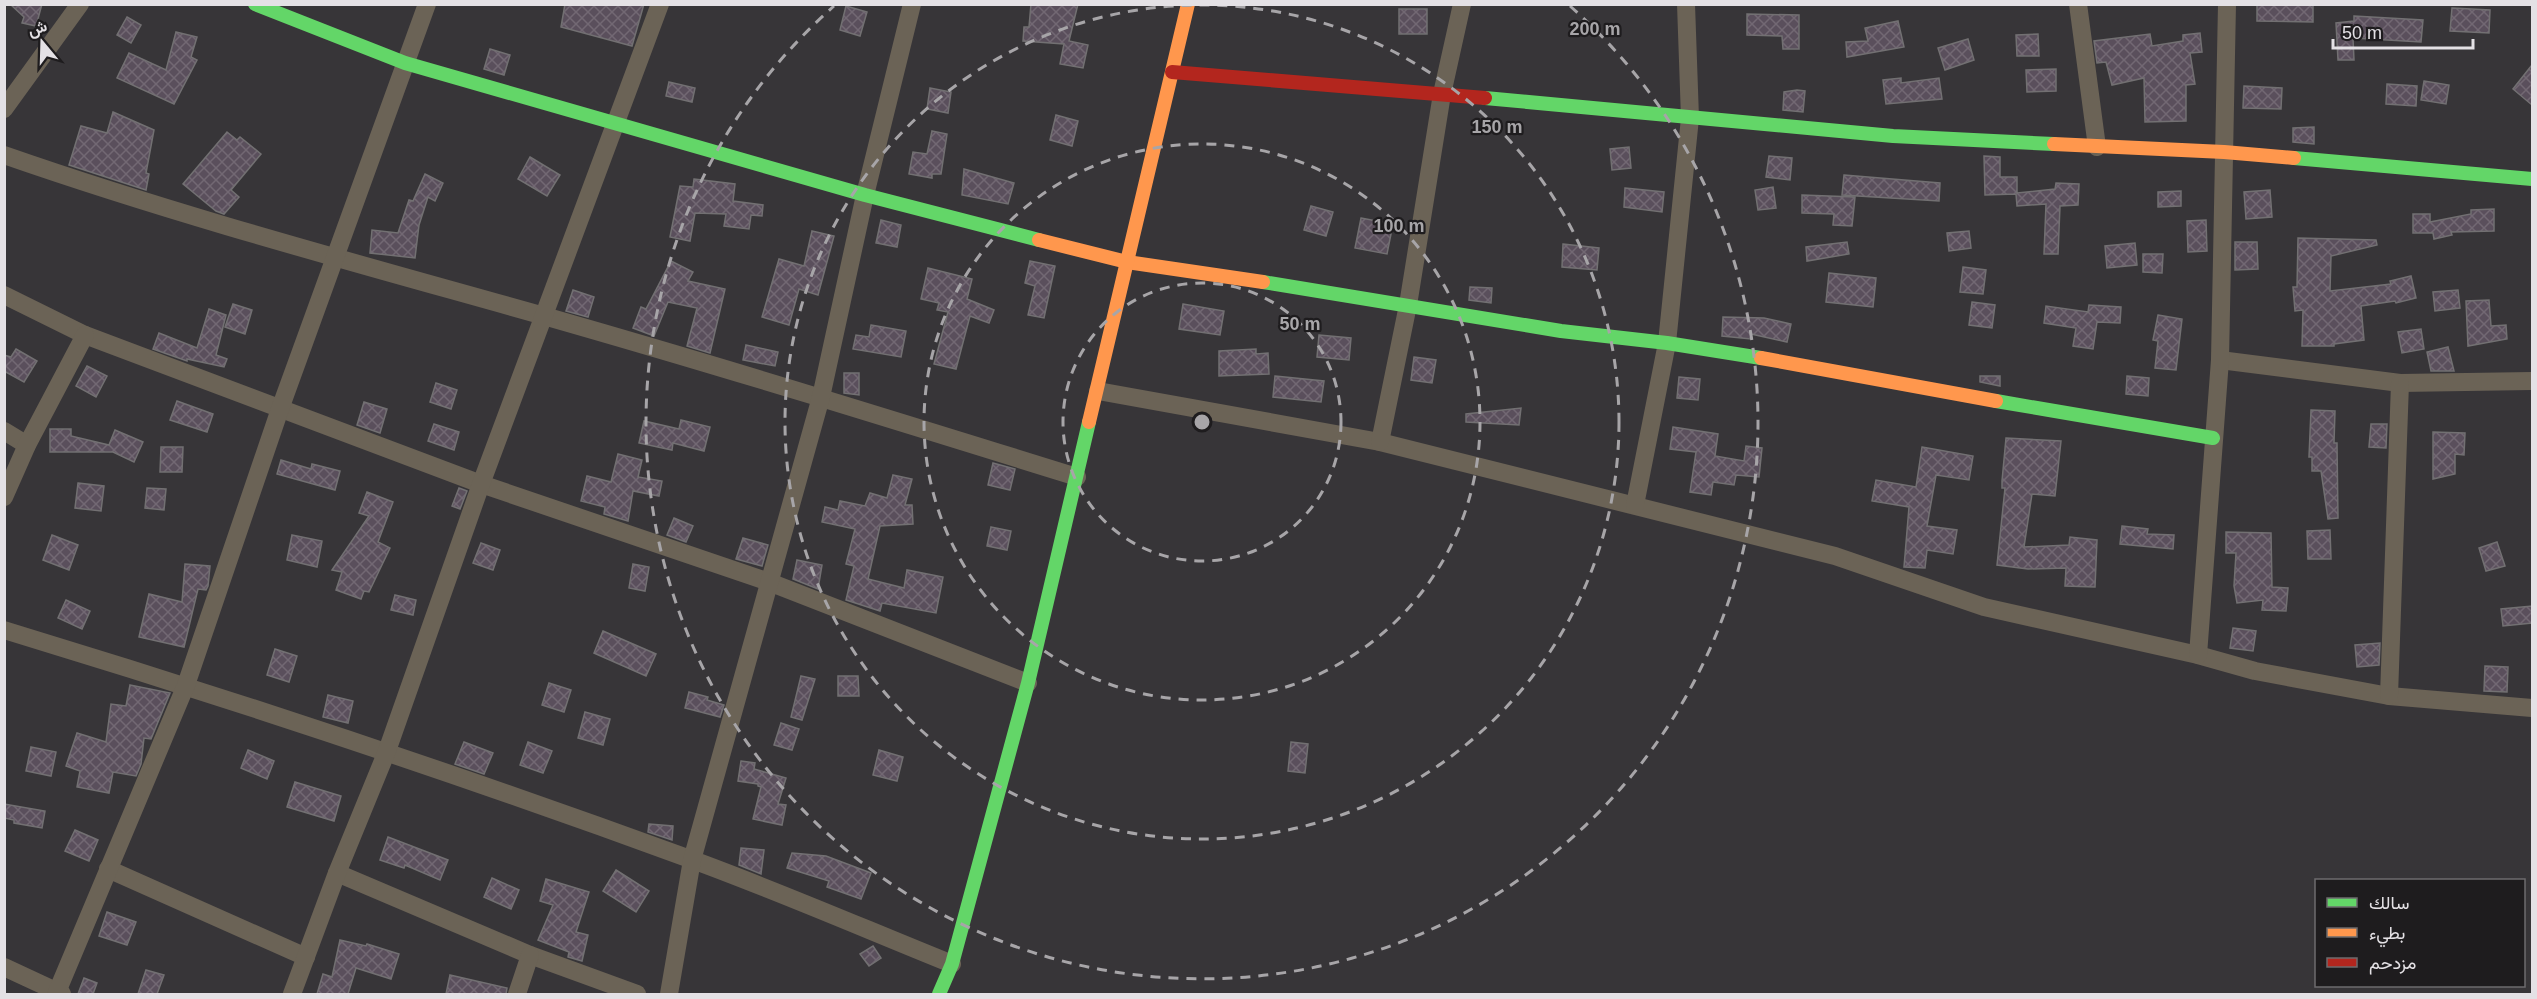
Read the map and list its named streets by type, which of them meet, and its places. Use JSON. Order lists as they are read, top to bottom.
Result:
{
  "legend": ["سالك", "بطيء", "مزدحم"],
  "scale_bar": "50 m",
  "north": "top",
  "rings": [
    "200 m",
    "150 m",
    "100 m",
    "50 m"
  ]
}
